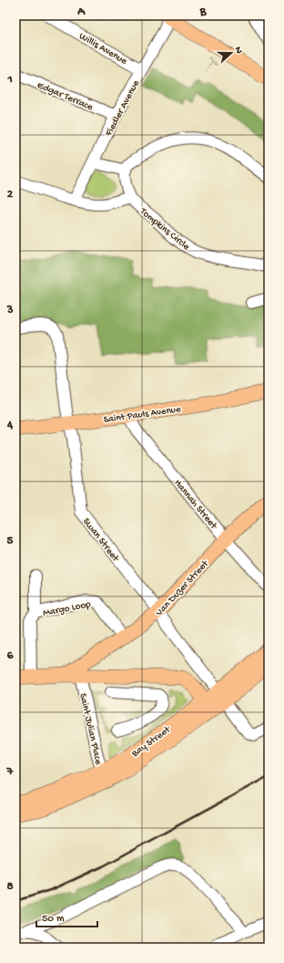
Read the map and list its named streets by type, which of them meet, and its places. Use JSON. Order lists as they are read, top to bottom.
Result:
{
  "streets": {
    "main road": ["Saint Pauls Avenue", "Van Duzer Street", "Bay Street"],
    "street": [
      "Willis Avenue",
      "Edgar Terrace",
      "Fiedler Avenue",
      "Tompkins Circle",
      "Hannah Street",
      "Swan Street",
      "Margo Loop",
      "Saint Julian Place"
    ]
  },
  "crossings": [
    ["Willis Avenue", "Fiedler Avenue"],
    ["Edgar Terrace", "Fiedler Avenue"],
    ["Saint Pauls Avenue", "Hannah Street"],
    ["Saint Pauls Avenue", "Swan Street"],
    ["Hannah Street", "Van Duzer Street"],
    ["Swan Street", "Van Duzer Street"],
    ["Swan Street", "Bay Street"],
    ["Van Duzer Street", "Margo Loop"],
    ["Saint Julian Place", "Bay Street"]
  ],
  "scale_bar": "50 m",
  "north": "right",
  "grid": {
    "columns": ["A", "B"],
    "rows": [
      "1",
      "2",
      "3",
      "4",
      "5",
      "6",
      "7",
      "8"
    ]
  }
}
